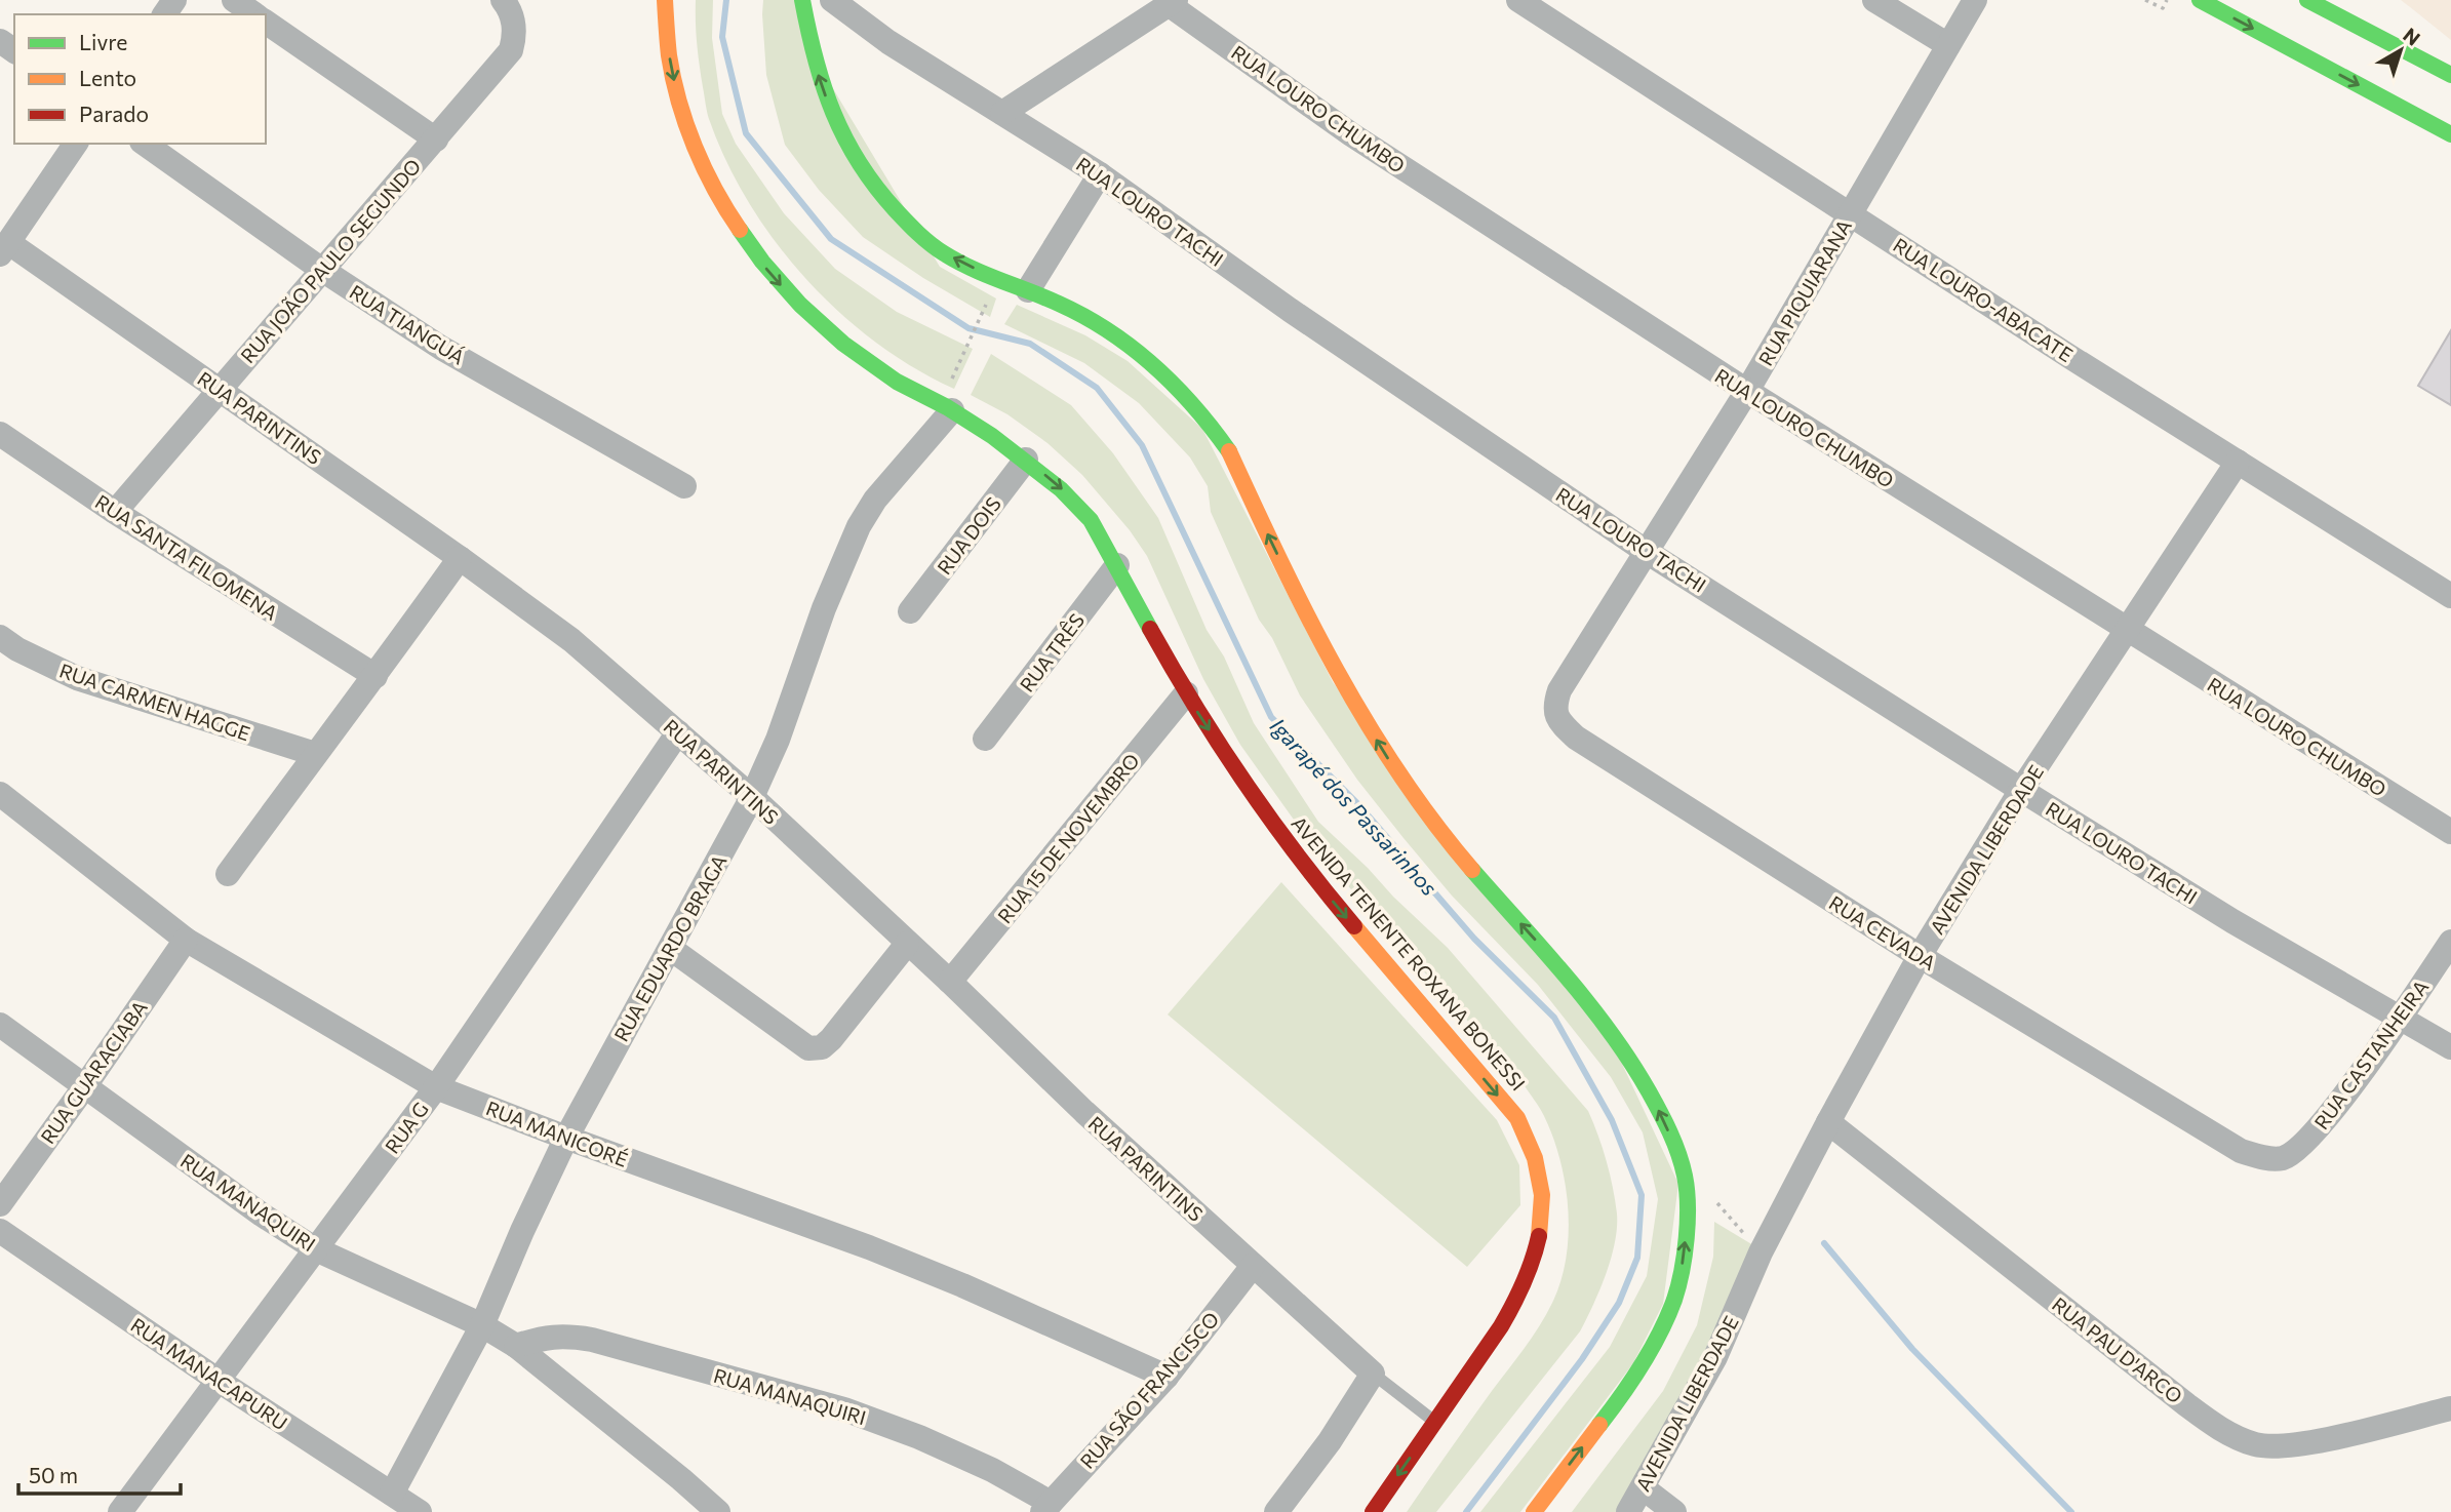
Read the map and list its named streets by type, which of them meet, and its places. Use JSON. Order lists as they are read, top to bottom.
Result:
{
  "streets": {
    "street": [
      "RUA LOURO CHUMBO",
      "RUA LOURO TACHI",
      "RUA JOÃO PAULO SEGUNDO",
      "RUA PIQUIARANA",
      "RUA LOURO-ABACATE",
      "RUA TIANGUÁ",
      "RUA PARINTINS",
      "RUA DOIS",
      "RUA SANTA FILOMENA",
      "RUA TRÊS",
      "RUA CARMEN HAGGE",
      "RUA 15 DE NOVEMBRO",
      "AVENIDA LIBERDADE",
      "RUA CEVADA",
      "RUA EDUARDO BRAGA",
      "AVENIDA TENENTE ROXANA BONESSI",
      "RUA CASTANHEIRA",
      "RUA GUARACIABA",
      "RUA G",
      "RUA MANICORÉ",
      "RUA MANAQUIRI",
      "RUA PAU D'ARCO",
      "RUA MANACAPURU",
      "RUA SÃO FRANCISCO"
    ]
  },
  "crossings": [
    ["RUA LOURO CHUMBO", "RUA PIQUIARANA"],
    ["RUA LOURO CHUMBO", "AVENIDA LIBERDADE"],
    ["RUA LOURO TACHI", "RUA PIQUIARANA"],
    ["RUA LOURO TACHI", "AVENIDA LIBERDADE"],
    ["RUA LOURO TACHI", "RUA CASTANHEIRA"],
    ["RUA JOÃO PAULO SEGUNDO", "RUA TIANGUÁ"],
    ["RUA JOÃO PAULO SEGUNDO", "RUA PARINTINS"],
    ["RUA JOÃO PAULO SEGUNDO", "RUA SANTA FILOMENA"],
    ["RUA PIQUIARANA", "RUA LOURO-ABACATE"],
    ["RUA PIQUIARANA", "RUA CEVADA"],
    ["RUA LOURO-ABACATE", "AVENIDA LIBERDADE"],
    ["RUA PARINTINS", "RUA 15 DE NOVEMBRO"],
    ["RUA PARINTINS", "RUA EDUARDO BRAGA"],
    ["RUA PARINTINS", "RUA G"],
    ["RUA PARINTINS", "RUA SÃO FRANCISCO"],
    ["RUA DOIS", "AVENIDA TENENTE ROXANA BONESSI"],
    ["RUA TRÊS", "AVENIDA TENENTE ROXANA BONESSI"],
    ["RUA 15 DE NOVEMBRO", "AVENIDA TENENTE ROXANA BONESSI"],
    ["AVENIDA LIBERDADE", "RUA CEVADA"],
    ["AVENIDA LIBERDADE", "RUA PAU D'ARCO"],
    ["RUA CEVADA", "RUA CASTANHEIRA"],
    ["RUA EDUARDO BRAGA", "AVENIDA TENENTE ROXANA BONESSI"],
    ["RUA EDUARDO BRAGA", "RUA MANICORÉ"],
    ["RUA EDUARDO BRAGA", "RUA MANAQUIRI"],
    ["RUA EDUARDO BRAGA", "RUA MANACAPURU"],
    ["RUA GUARACIABA", "RUA MANICORÉ"],
    ["RUA GUARACIABA", "RUA MANAQUIRI"],
    ["RUA G", "RUA MANICORÉ"],
    ["RUA G", "RUA MANAQUIRI"],
    ["RUA G", "RUA MANACAPURU"],
    ["RUA MANICORÉ", "RUA SÃO FRANCISCO"],
    ["RUA MANAQUIRI", "RUA SÃO FRANCISCO"]
  ],
  "one_way": ["AVENIDA TENENTE ROXANA BONESSI"],
  "water": ["Igarapé dos Passarinhos"],
  "legend": ["Livre", "Lento", "Parado"],
  "scale_bar": "50 m",
  "north": "top right"
}
